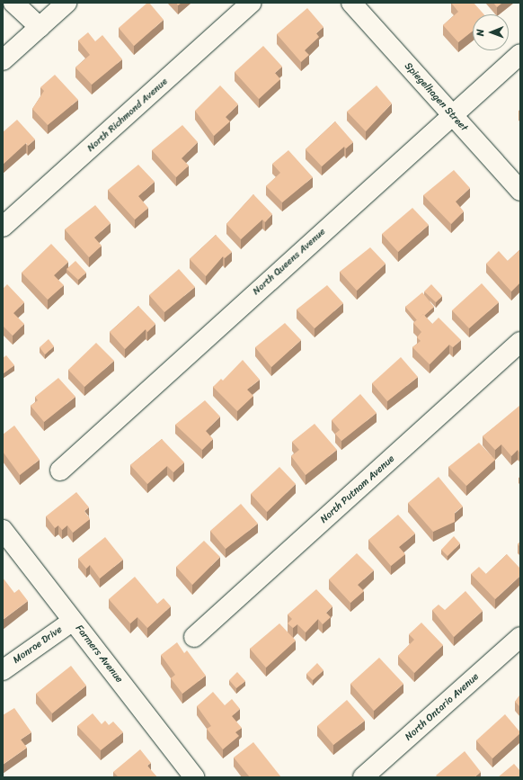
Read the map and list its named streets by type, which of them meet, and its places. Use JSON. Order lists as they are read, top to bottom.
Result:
{
  "streets": {
    "street": [
      "Spiegelhagen Street",
      "North Richmond Avenue",
      "North Queens Avenue",
      "North Putnam Avenue",
      "Monroe Drive",
      "Farmers Avenue",
      "North Ontario Avenue"
    ]
  },
  "crossings": [
    ["Spiegelhagen Street", "North Queens Avenue"],
    ["Monroe Drive", "Farmers Avenue"]
  ],
  "north": "left"
}
